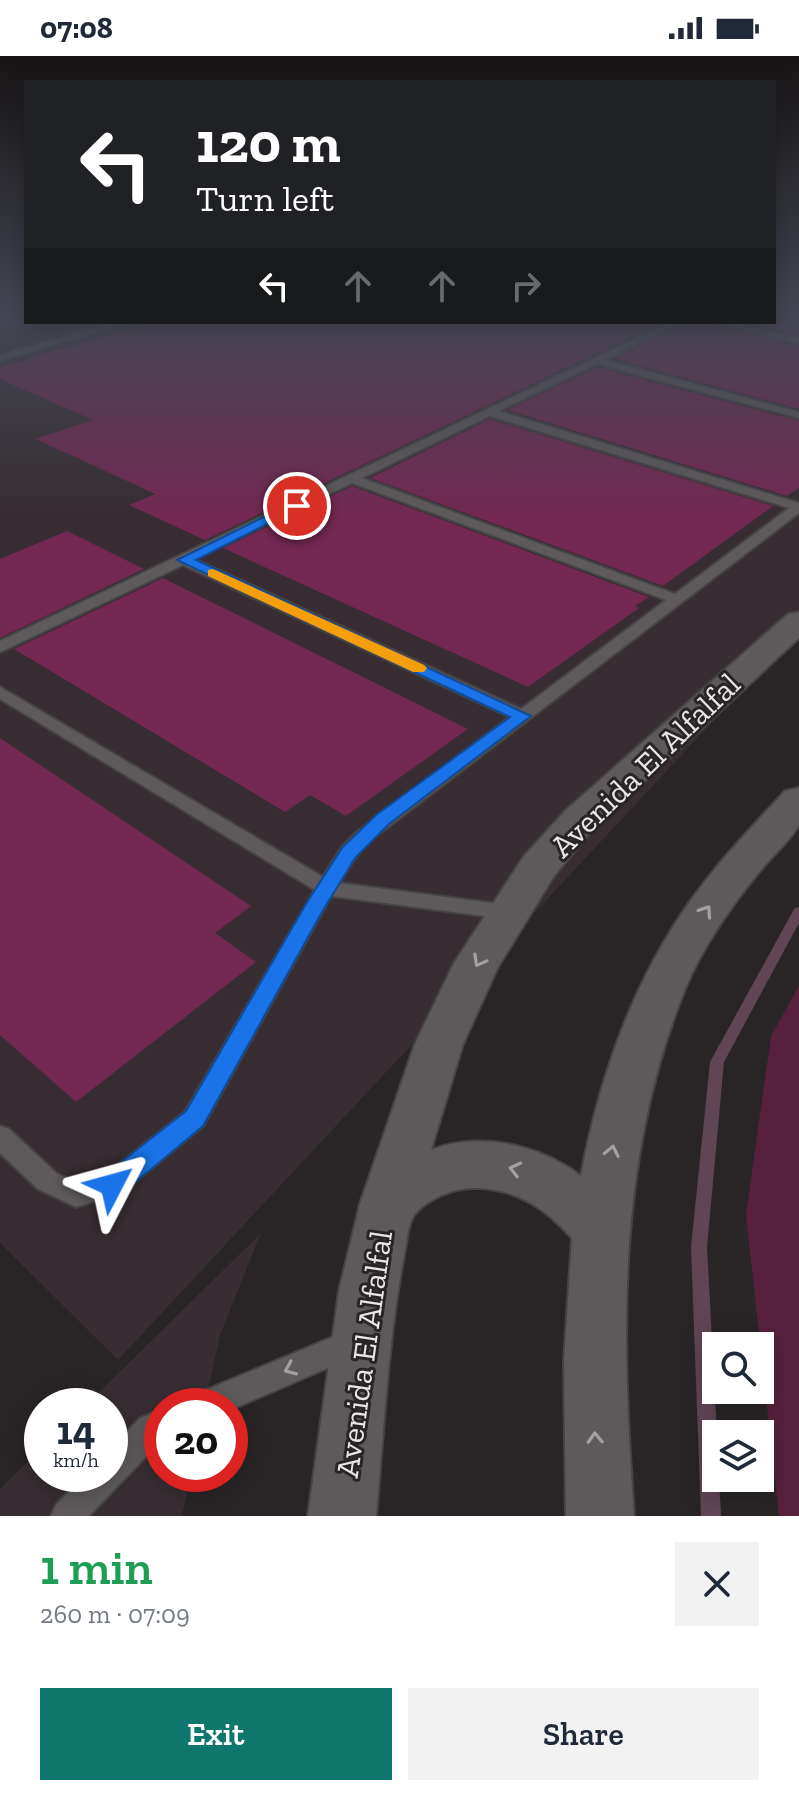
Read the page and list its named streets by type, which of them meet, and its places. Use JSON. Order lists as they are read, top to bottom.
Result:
{
  "streets": {
    "street": ["Avenida El Alfalfal"]
  },
  "page": {
    "status": "07:08",
    "turn": ["120 m", "Turn left"],
    "speed": "14 km/h",
    "limit": "20",
    "heading": ["1 min", "260 m · 07:09"],
    "buttons": ["Exit", "Share"]
  }
}
